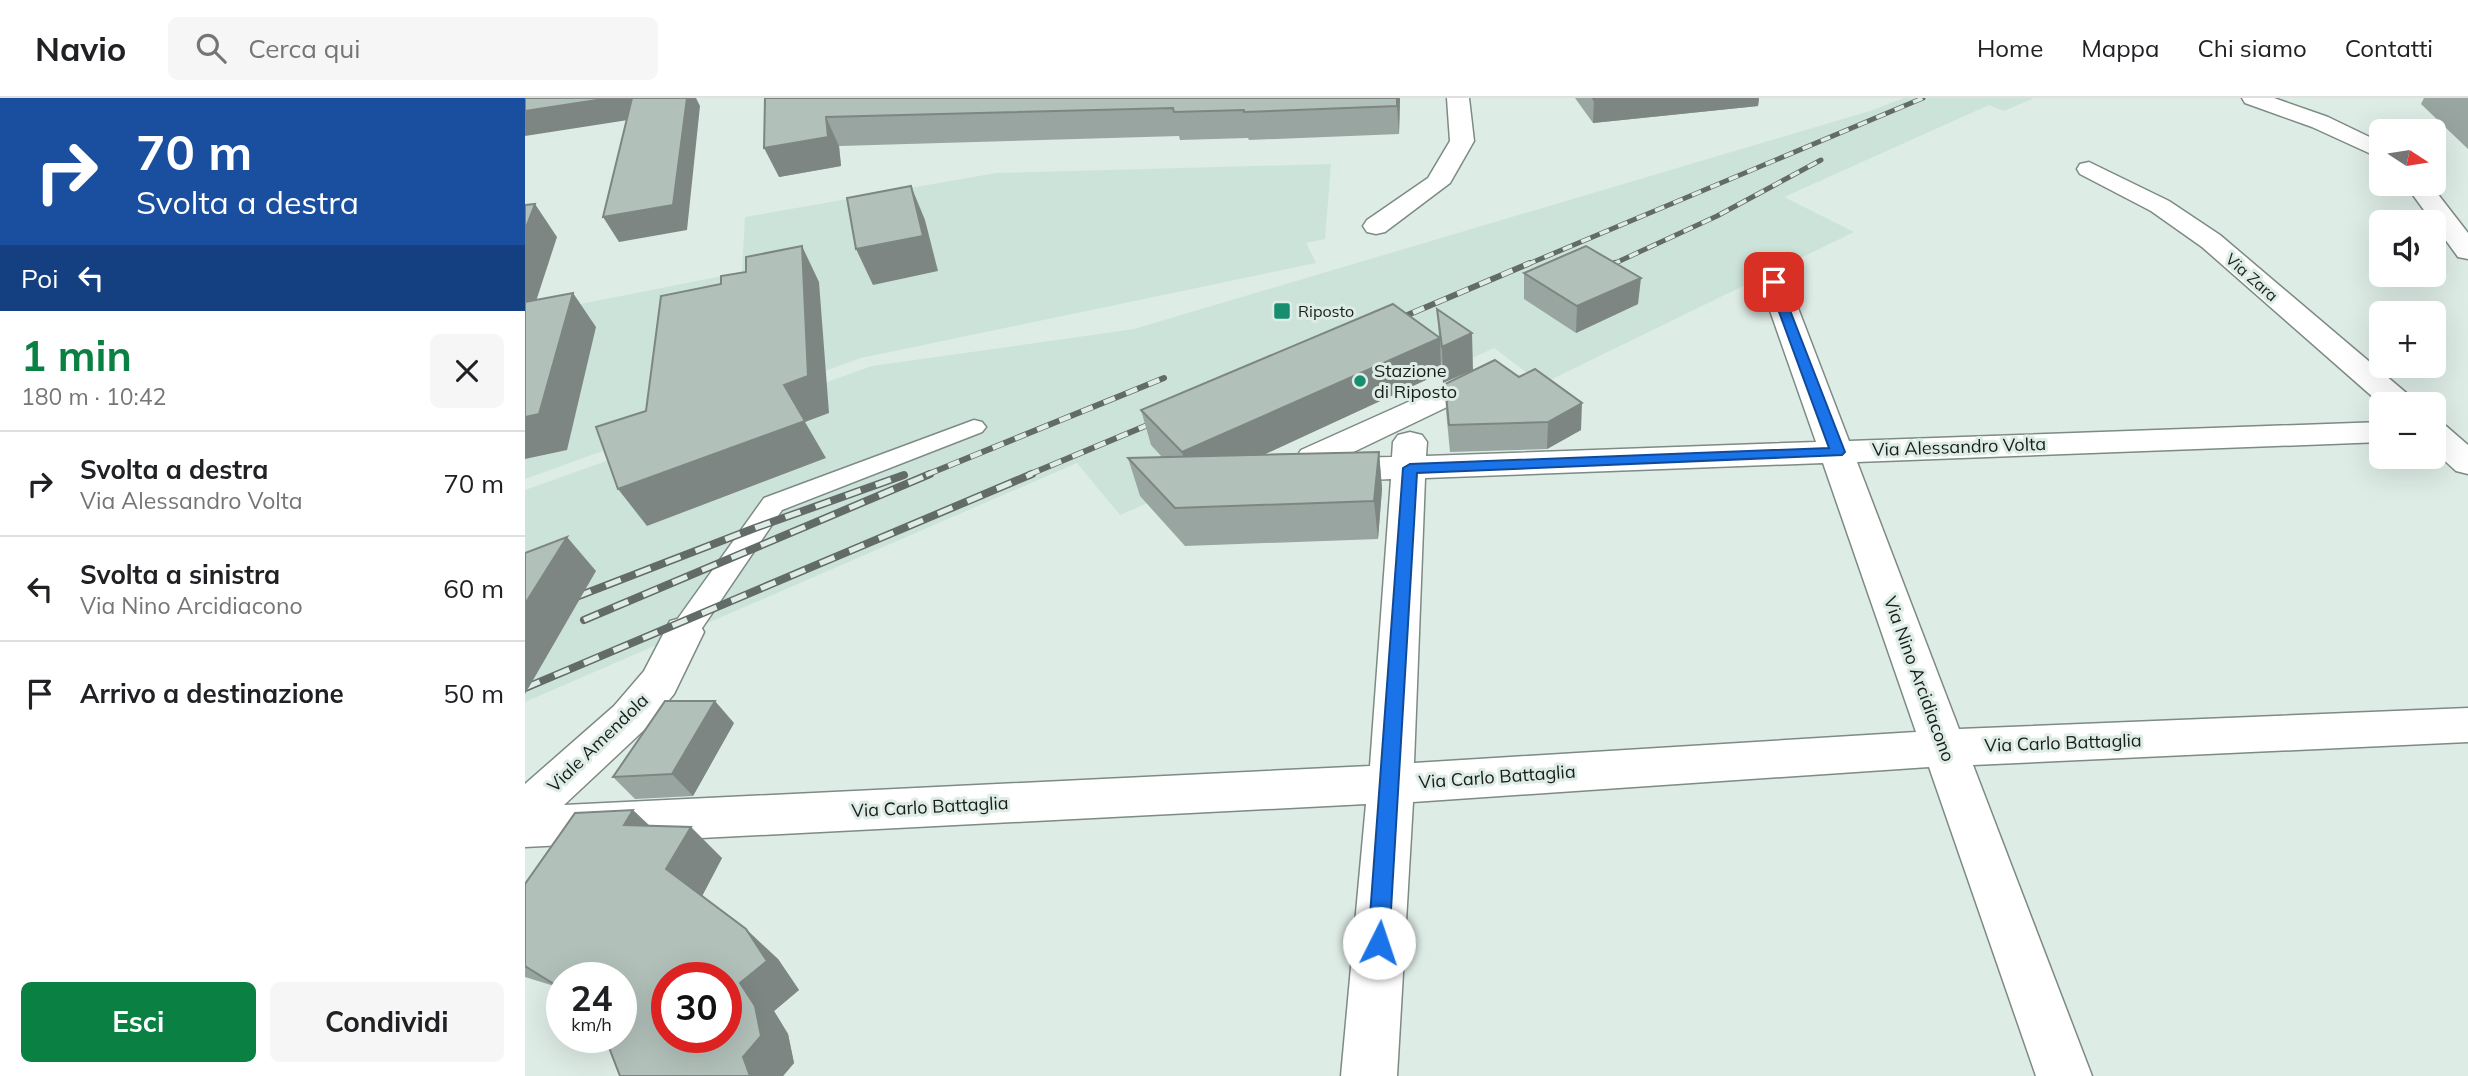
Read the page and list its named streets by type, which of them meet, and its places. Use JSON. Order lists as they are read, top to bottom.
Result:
{
  "streets": {
    "street": [
      "Via Zara",
      "Via Alessandro Volta",
      "Via Nino Arcidiacono",
      "Viale Amendola",
      "Via Carlo Battaglia"
    ]
  },
  "crossings": [
    ["Via Alessandro Volta", "Via Nino Arcidiacono"],
    ["Via Nino Arcidiacono", "Via Carlo Battaglia"]
  ],
  "places": {
    "transit": ["Riposto"],
    "other": ["Stazione di Riposto"]
  },
  "north": "right",
  "page": {
    "header": "Navio",
    "search": "Cerca qui",
    "nav": [
      "Home",
      "Mappa",
      "Chi siamo",
      "Contatti"
    ],
    "turn": ["70 m", "Svolta a destra"],
    "map_buttons": ["+", "−"],
    "then": "Poi",
    "heading": ["1 min", "180 m · 10:42"],
    "list": [
      {
        "name": "Svolta a destra",
        "note": "Via Alessandro Volta",
        "value": "70 m"
      },
      {
        "name": "Svolta a sinistra",
        "note": "Via Nino Arcidiacono",
        "value": "60 m"
      },
      {
        "name": "Arrivo a destinazione",
        "value": "50 m"
      }
    ],
    "speed": "24 km/h",
    "limit": "30",
    "buttons": ["Esci", "Condividi"]
  }
}
